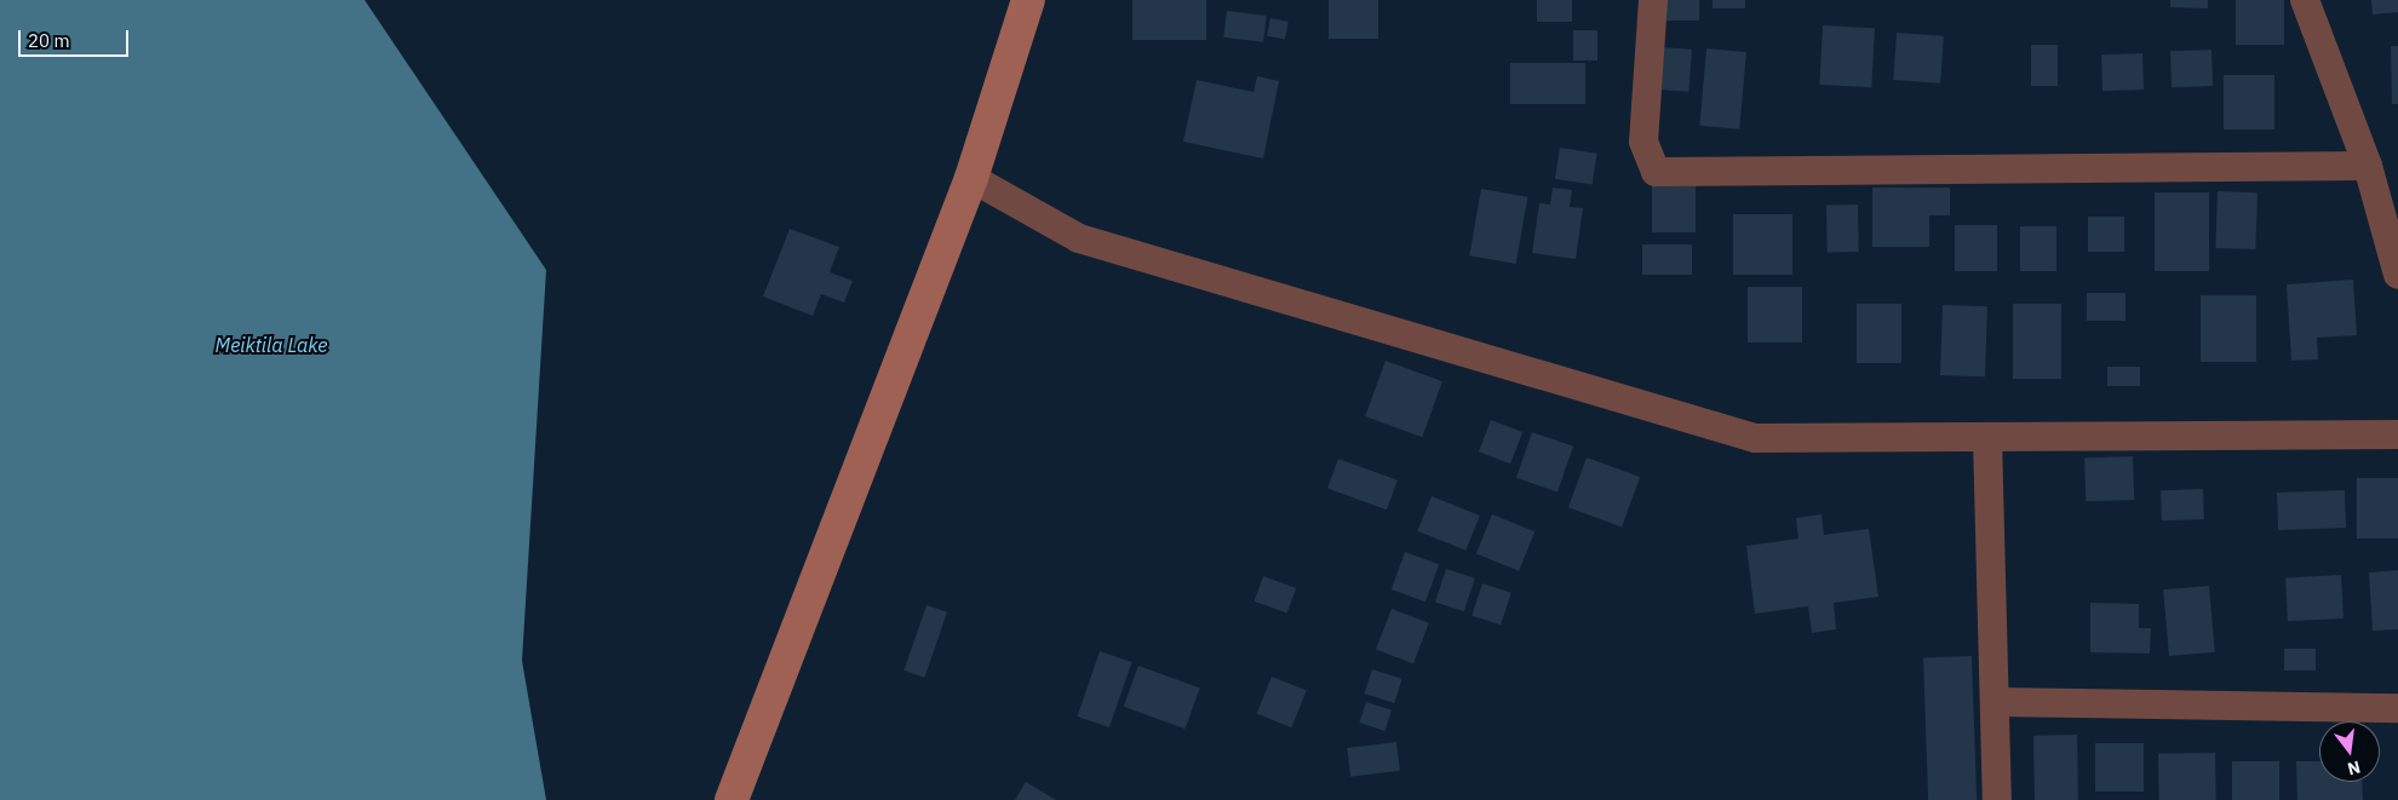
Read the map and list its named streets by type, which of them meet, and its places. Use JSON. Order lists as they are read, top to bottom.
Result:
{
  "water": ["Meiktila Lake"],
  "scale_bar": "20 m",
  "north": "bottom"
}
